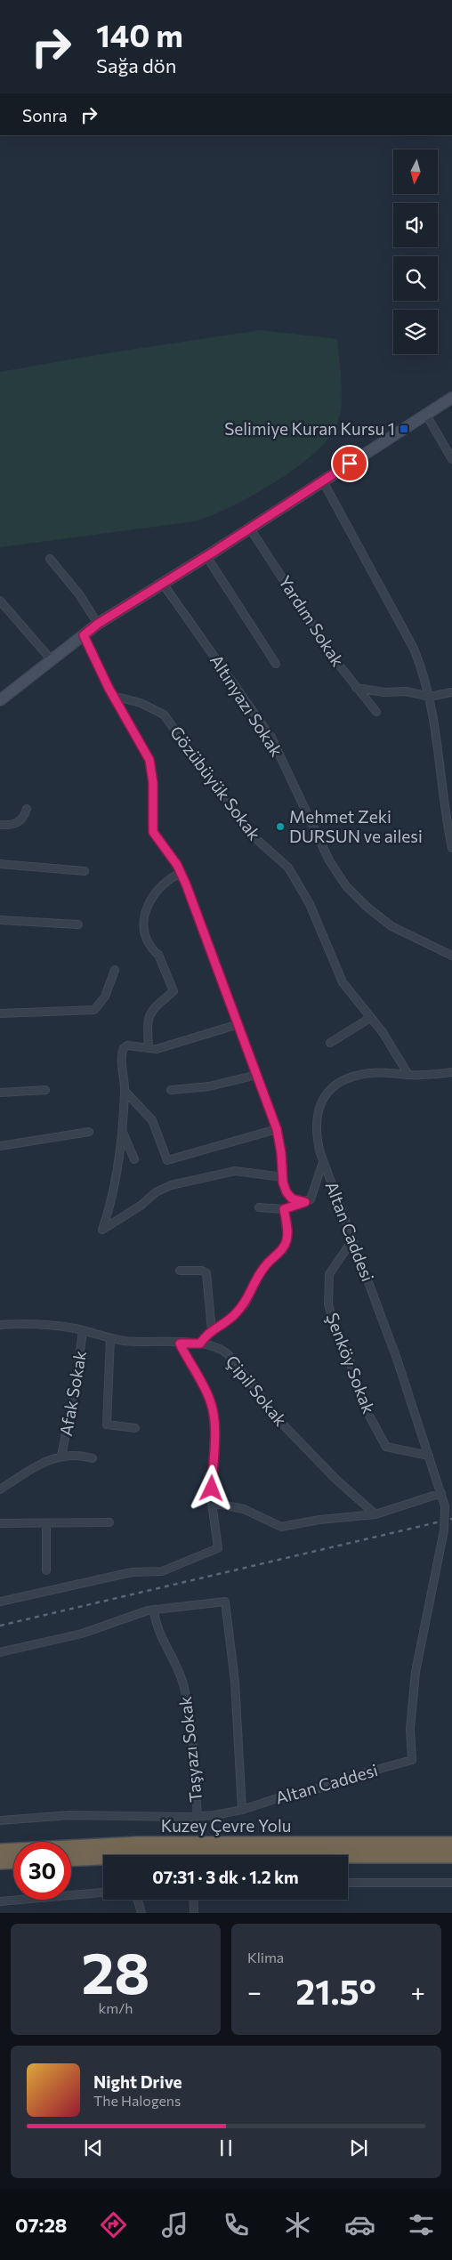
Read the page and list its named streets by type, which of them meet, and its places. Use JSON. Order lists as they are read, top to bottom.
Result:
{
  "streets": {
    "highway": ["Kuzey Çevre Yolu"],
    "street": [
      "Yardım Sokak",
      "Altınyazı Sokak",
      "Gözübüyük Sokak",
      "Altan Caddesi",
      "Şenköy Sokak",
      "Çipil Sokak",
      "Afak Sokak",
      "Taşyazı Sokak"
    ]
  },
  "crossings": [
    ["Gözübüyük Sokak", "Altan Caddesi"],
    ["Altan Caddesi", "Şenköy Sokak"],
    ["Altan Caddesi", "Taşyazı Sokak"],
    ["Çipil Sokak", "Afak Sokak"]
  ],
  "places": {
    "transit": ["Selimiye Kuran Kursu 1"],
    "other": ["Mehmet Zeki DURSUN ve ailesi"]
  },
  "north": "bottom",
  "page": {
    "turn": ["140 m", "Sağa dön"],
    "then": "Sonra",
    "limit": "30",
    "trip": "07:31 · 3 dk · 1.2 km",
    "tile": [
      ["28", "km/h"],
      "Klima"
    ],
    "heat": ["−", "21.5°", "+"],
    "song": ["Night Drive", "The Halogens"],
    "tabs": "07:28"
  }
}
